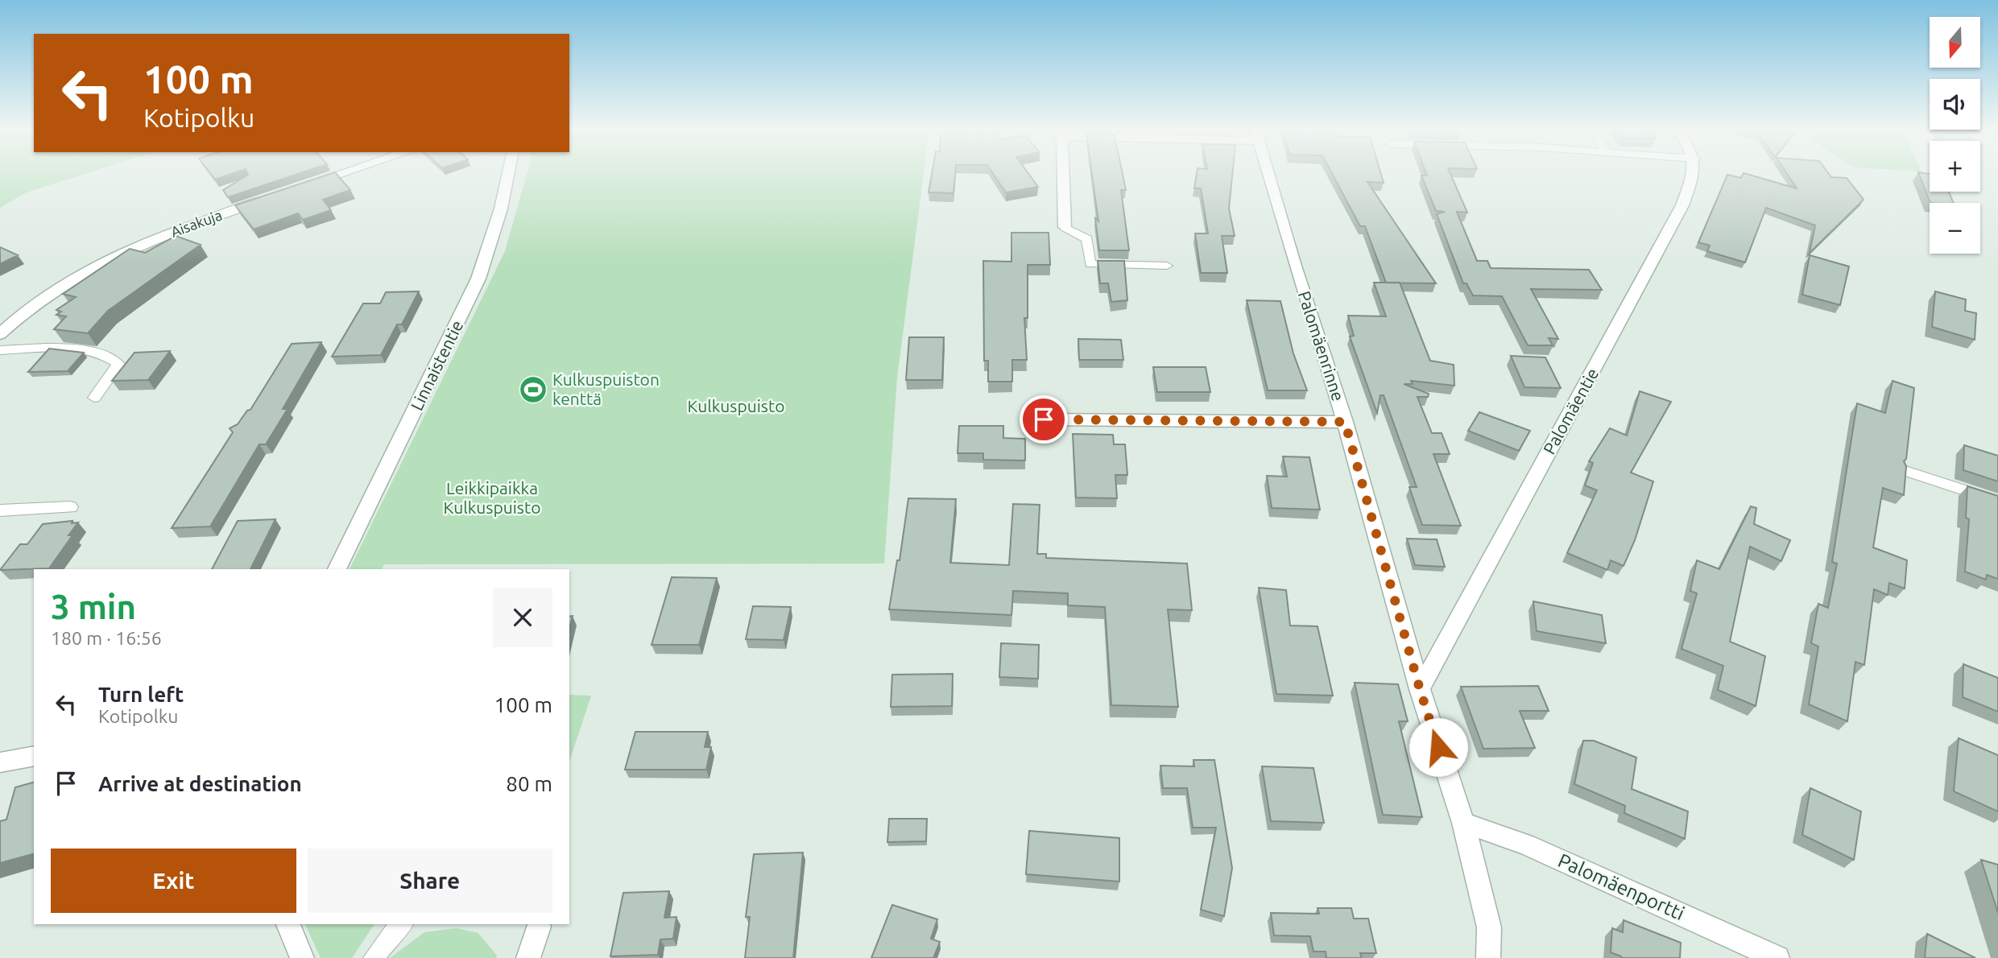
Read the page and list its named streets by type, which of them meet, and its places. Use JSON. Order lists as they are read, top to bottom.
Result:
{
  "streets": {
    "street": [
      "Aisakuja",
      "Palomäenrinne",
      "Linnaistentie",
      "Palomäentie",
      "Palomäenportti"
    ]
  },
  "crossings": [
    ["Palomäenrinne", "Palomäentie"],
    ["Palomäenrinne", "Palomäenportti"]
  ],
  "parks": ["Kulkuspuisto", "Leikkipaikka Kulkuspuisto"],
  "places": {
    "sports": ["Kulkuspuiston kenttä"]
  },
  "north": "bottom",
  "page": {
    "map_buttons": ["+", "−"],
    "turn": ["100 m", "Kotipolku"],
    "heading": ["3 min", "180 m · 16:56"],
    "list": [
      {
        "name": "Turn left",
        "note": "Kotipolku",
        "value": "100 m"
      },
      {
        "name": "Arrive at destination",
        "value": "80 m"
      }
    ],
    "buttons": ["Exit", "Share"]
  }
}
